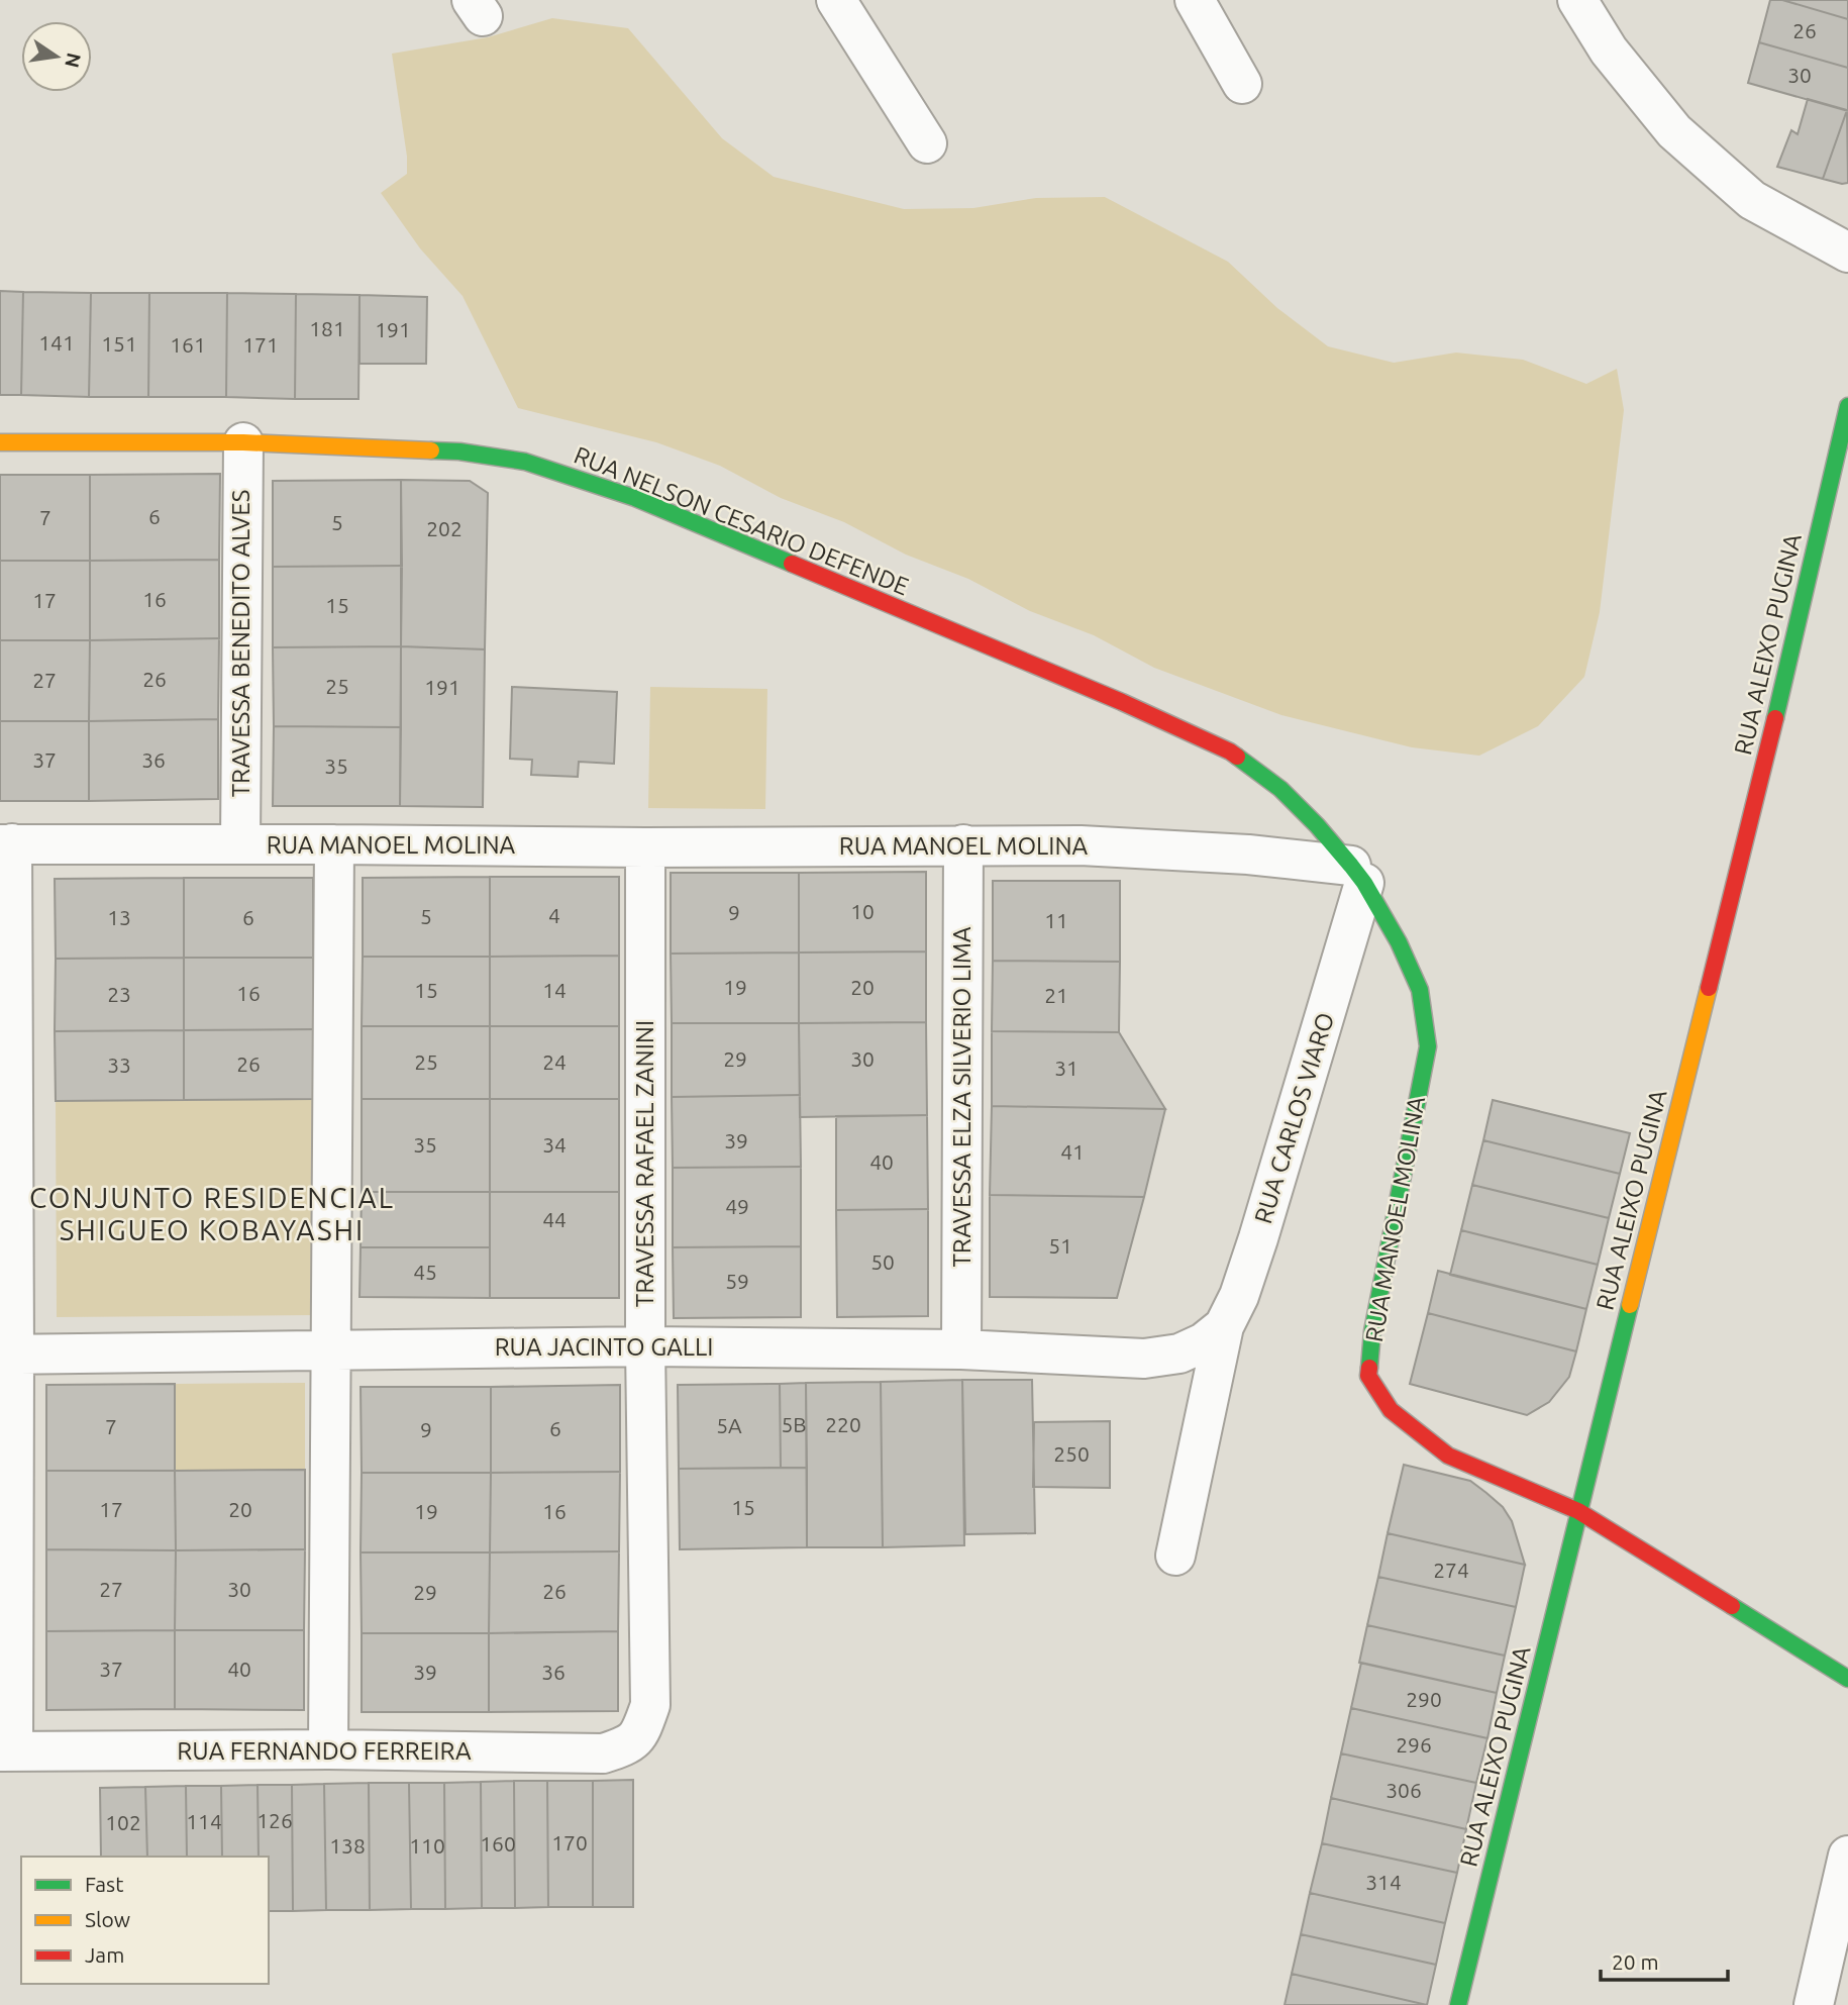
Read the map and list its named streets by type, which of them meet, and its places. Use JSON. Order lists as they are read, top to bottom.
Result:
{
  "streets": {
    "street": [
      "RUA NELSON CESARIO DEFENDE",
      "TRAVESSA BENEDITO ALVES",
      "RUA ALEIXO PUGINA",
      "RUA MANOEL MOLINA",
      "TRAVESSA ELZA SILVERIO LIMA",
      "RUA CARLOS VIARO",
      "TRAVESSA RAFAEL ZANINI",
      "RUA JACINTO GALLI",
      "RUA FERNANDO FERREIRA"
    ]
  },
  "crossings": [
    ["RUA NELSON CESARIO DEFENDE", "TRAVESSA BENEDITO ALVES"],
    ["RUA NELSON CESARIO DEFENDE", "RUA MANOEL MOLINA"],
    ["RUA NELSON CESARIO DEFENDE", "RUA CARLOS VIARO"],
    ["TRAVESSA BENEDITO ALVES", "RUA MANOEL MOLINA"],
    ["RUA ALEIXO PUGINA", "RUA MANOEL MOLINA"],
    ["RUA MANOEL MOLINA", "TRAVESSA ELZA SILVERIO LIMA"],
    ["RUA MANOEL MOLINA", "RUA CARLOS VIARO"],
    ["RUA MANOEL MOLINA", "TRAVESSA RAFAEL ZANINI"],
    ["TRAVESSA ELZA SILVERIO LIMA", "RUA JACINTO GALLI"],
    ["RUA CARLOS VIARO", "RUA JACINTO GALLI"],
    ["TRAVESSA RAFAEL ZANINI", "RUA JACINTO GALLI"],
    ["TRAVESSA RAFAEL ZANINI", "RUA FERNANDO FERREIRA"]
  ],
  "districts": ["CONJUNTO RESIDENCIAL SHIGUEO KOBAYASHI"],
  "house_numbers": [
    "26",
    "30",
    "181",
    "191",
    "141",
    "151",
    "161",
    "171",
    "6",
    "7",
    "5",
    "202",
    "16",
    "17",
    "15",
    "26",
    "27",
    "25",
    "191",
    "37",
    "36",
    "35",
    "10",
    "9",
    "4",
    "5",
    "13",
    "6",
    "11",
    "19",
    "20",
    "15",
    "14",
    "16",
    "23",
    "21",
    "29",
    "30",
    "25",
    "24",
    "26",
    "33",
    "31",
    "39",
    "35",
    "34",
    "41",
    "40",
    "49",
    "44",
    "51",
    "50",
    "45",
    "59",
    "5B",
    "220",
    "5A",
    "7",
    "6",
    "9",
    "250",
    "15",
    "17",
    "20",
    "19",
    "16",
    "274",
    "27",
    "30",
    "26",
    "29",
    "37",
    "40",
    "39",
    "36",
    "290",
    "296",
    "306",
    "126",
    "114",
    "102",
    "170",
    "160",
    "138",
    "110",
    "314"
  ],
  "legend": ["Fast", "Slow", "Jam"],
  "scale_bar": "20 m",
  "north": "right"
}
